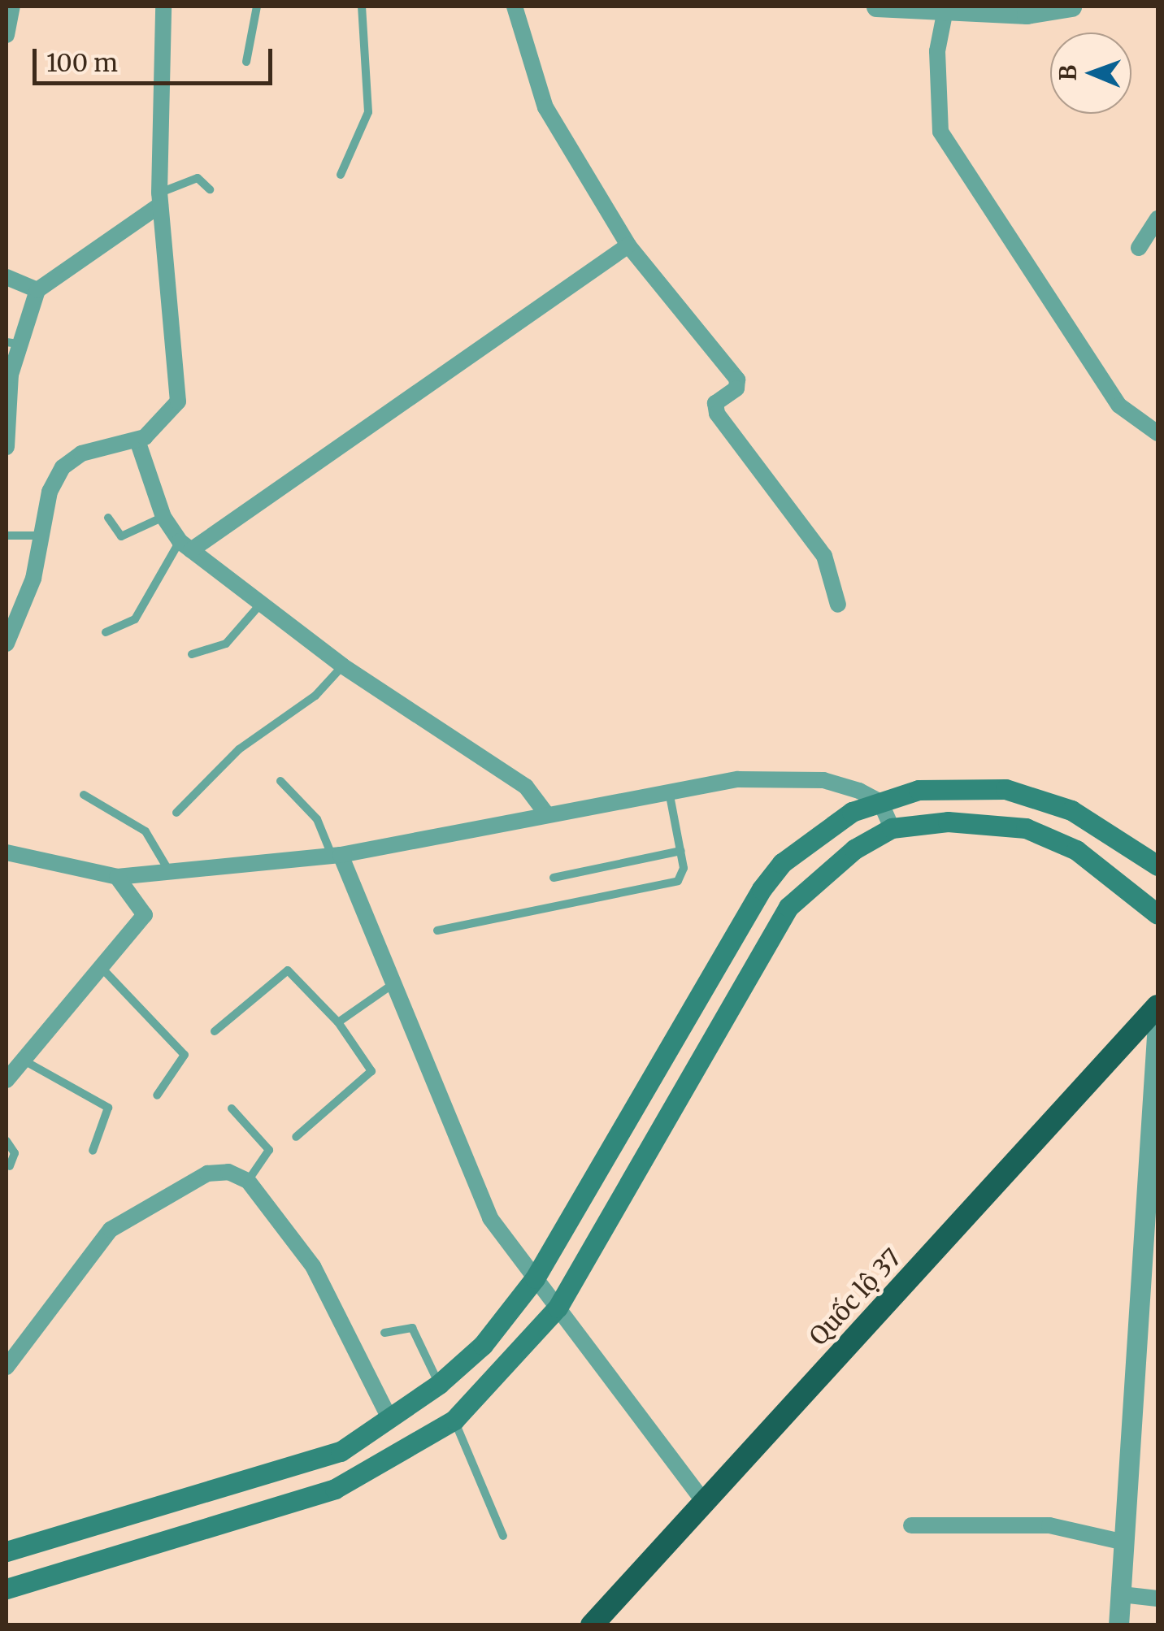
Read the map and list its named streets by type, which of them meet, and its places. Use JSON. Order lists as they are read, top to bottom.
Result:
{
  "streets": {
    "highway": ["Quốc lộ 37"]
  },
  "scale_bar": "100 m",
  "north": "left"
}
